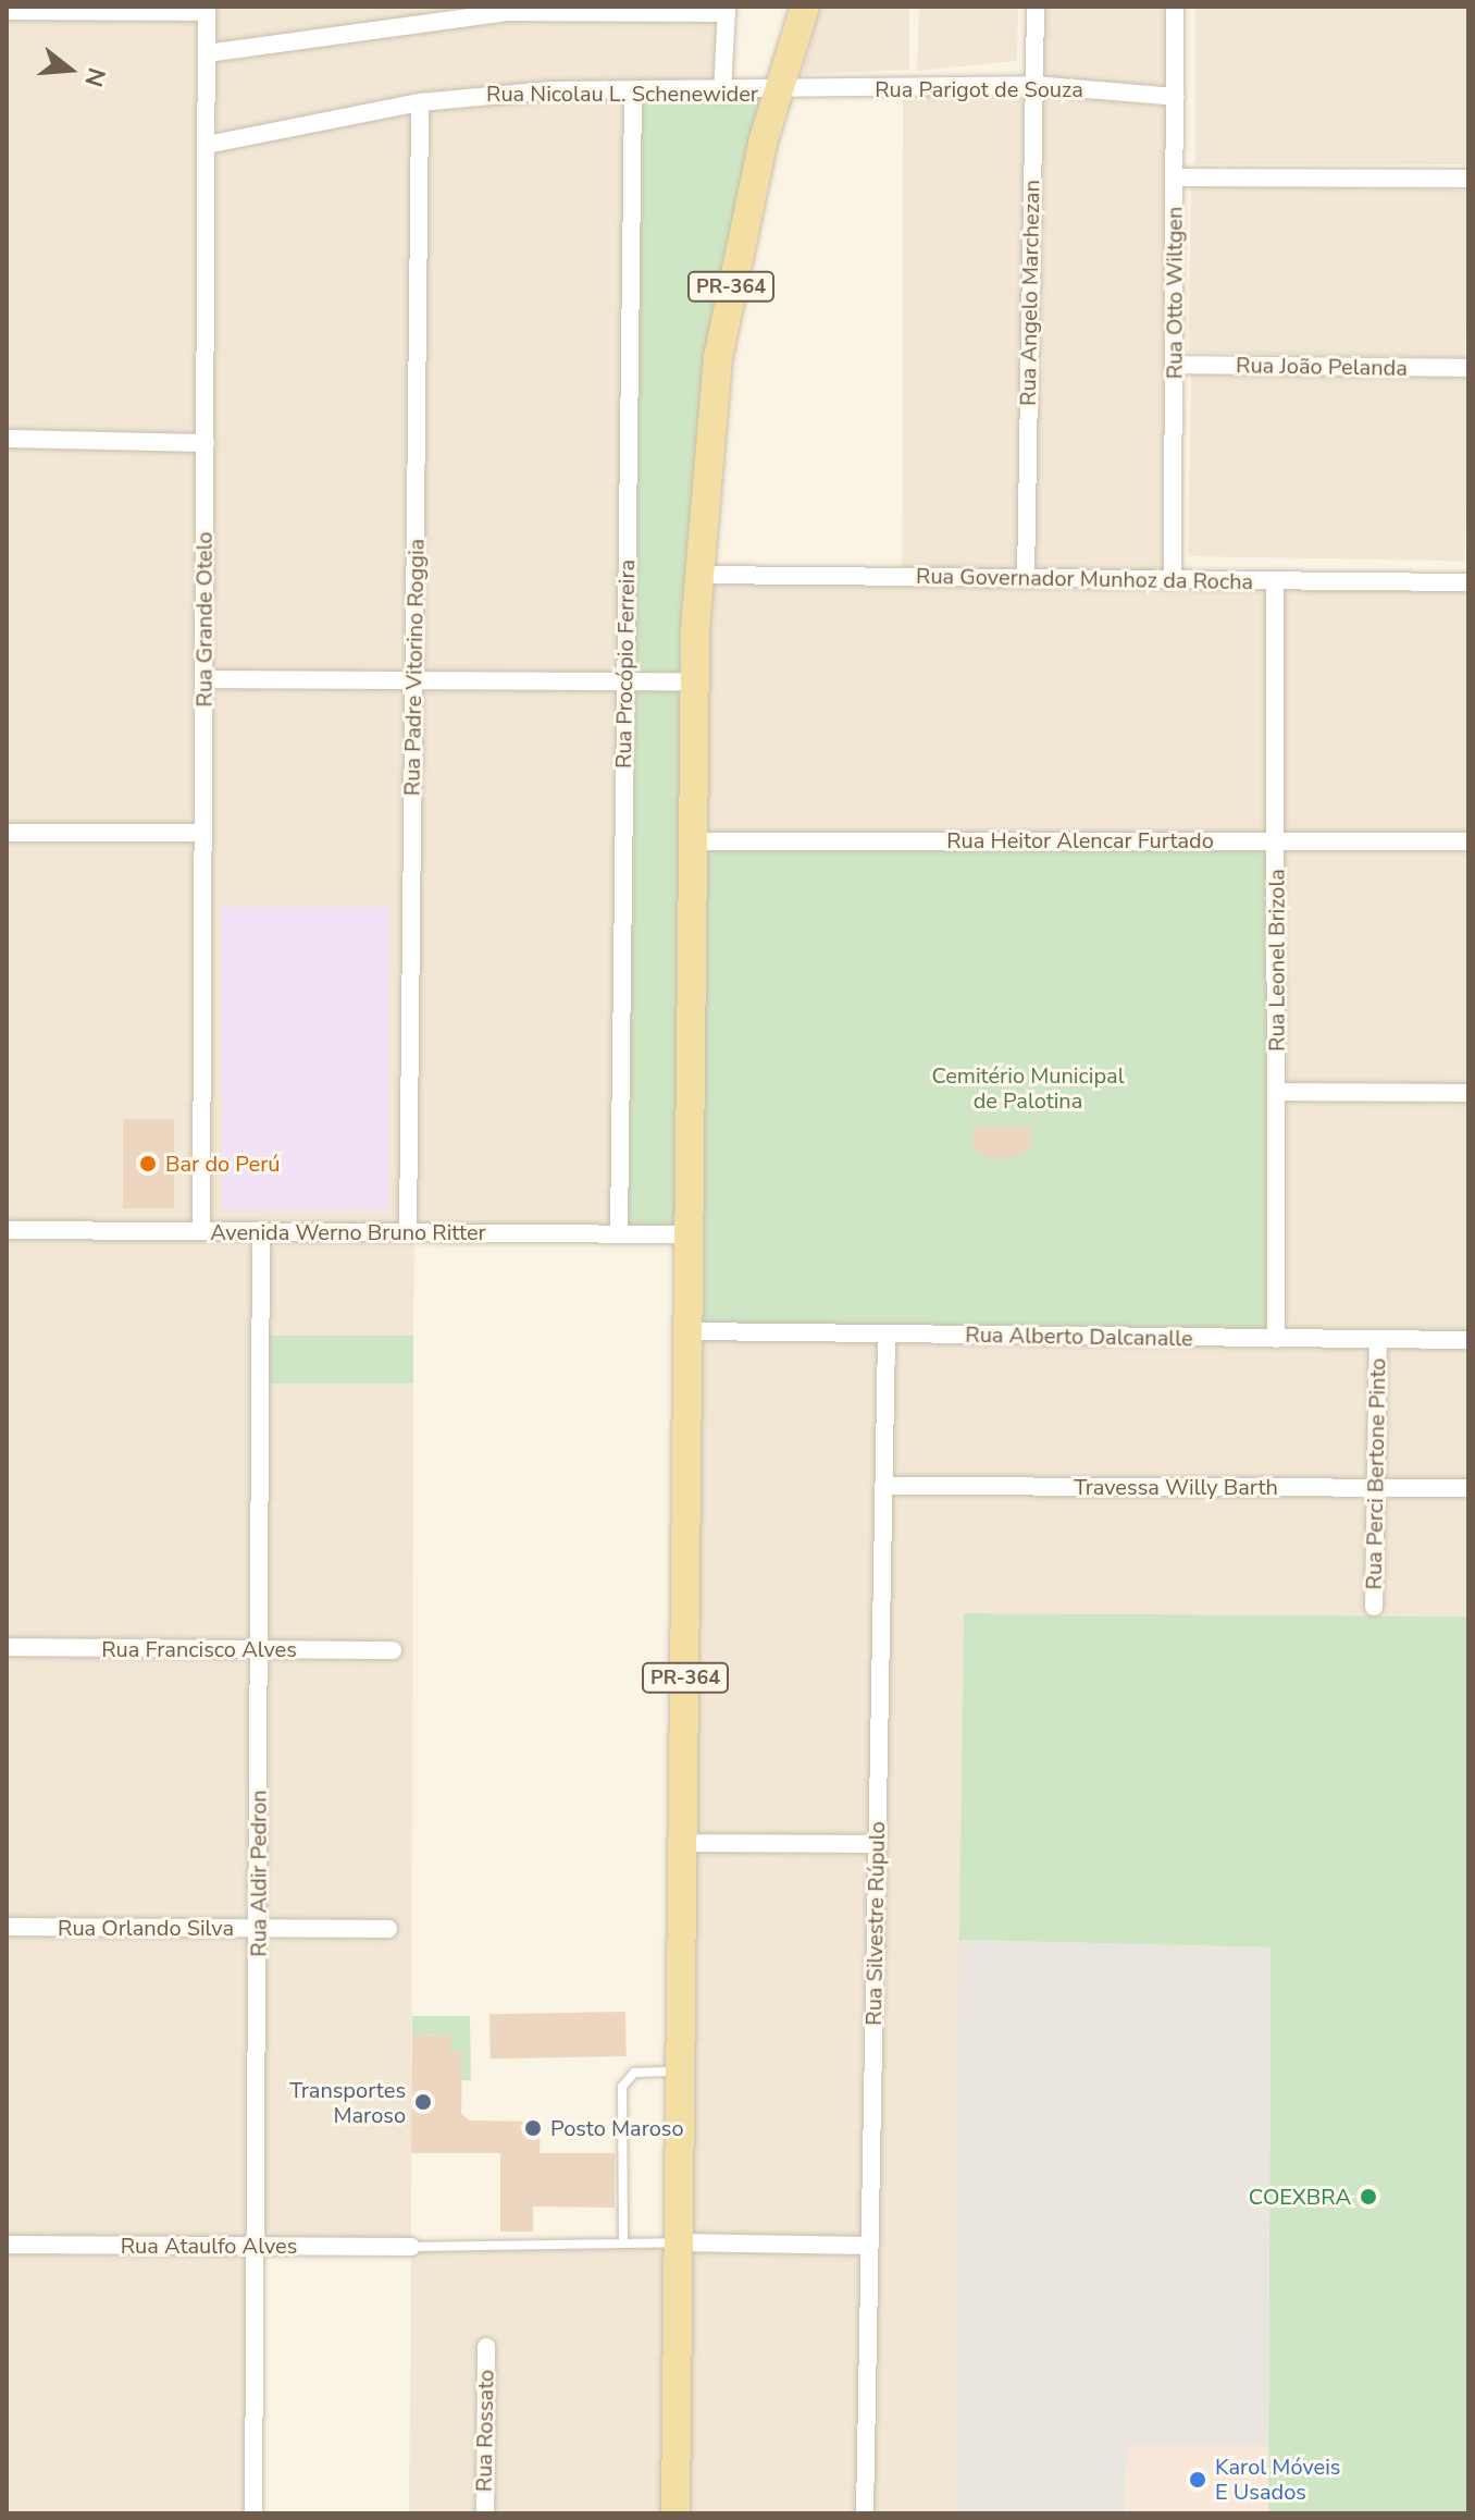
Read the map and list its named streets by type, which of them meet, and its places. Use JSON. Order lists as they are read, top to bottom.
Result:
{
  "streets": {
    "main road": ["PR-364"],
    "street": [
      "Rua Parigot de Souza",
      "Rua Nicolau L. Schenewider",
      "Rua Angelo Marchezan",
      "Rua Otto Wiltgen",
      "Rua João Pelanda",
      "Rua Governador Munhoz da Rocha",
      "Rua Grande Otelo",
      "Rua Procópio Ferreira",
      "Rua Padre Vitorino Roggia",
      "Rua Heitor Alencar Furtado",
      "Rua Leonel Brizola",
      "Avenida Werno Bruno Ritter",
      "Rua Alberto Dalcanalle",
      "Rua Perci Bertone Pinto",
      "Travessa Willy Barth",
      "Rua Francisco Alves",
      "Rua Aldir Pedron",
      "Rua Silvestre Rúpulo",
      "Rua Orlando Silva",
      "Rua Ataulfo Alves",
      "Rua Rossato"
    ]
  },
  "crossings": [
    ["Rua Parigot de Souza", "Rua Nicolau L. Schenewider"],
    ["Rua Parigot de Souza", "PR-364"],
    ["Rua Parigot de Souza", "Rua Angelo Marchezan"],
    ["Rua Parigot de Souza", "Rua Otto Wiltgen"],
    ["Rua Nicolau L. Schenewider", "PR-364"],
    ["Rua Nicolau L. Schenewider", "Rua Grande Otelo"],
    ["Rua Nicolau L. Schenewider", "Rua Procópio Ferreira"],
    ["Rua Nicolau L. Schenewider", "Rua Padre Vitorino Roggia"],
    ["PR-364", "Rua Governador Munhoz da Rocha"],
    ["PR-364", "Rua Heitor Alencar Furtado"],
    ["PR-364", "Avenida Werno Bruno Ritter"],
    ["PR-364", "Rua Alberto Dalcanalle"],
    ["Rua Angelo Marchezan", "Rua Governador Munhoz da Rocha"],
    ["Rua Otto Wiltgen", "Rua João Pelanda"],
    ["Rua Otto Wiltgen", "Rua Governador Munhoz da Rocha"],
    ["Rua Governador Munhoz da Rocha", "Rua Leonel Brizola"],
    ["Rua Grande Otelo", "Avenida Werno Bruno Ritter"],
    ["Rua Procópio Ferreira", "Avenida Werno Bruno Ritter"],
    ["Rua Padre Vitorino Roggia", "Avenida Werno Bruno Ritter"],
    ["Rua Heitor Alencar Furtado", "Rua Leonel Brizola"],
    ["Rua Leonel Brizola", "Rua Alberto Dalcanalle"],
    ["Avenida Werno Bruno Ritter", "Rua Aldir Pedron"],
    ["Rua Alberto Dalcanalle", "Rua Perci Bertone Pinto"],
    ["Rua Alberto Dalcanalle", "Rua Silvestre Rúpulo"],
    ["Rua Perci Bertone Pinto", "Travessa Willy Barth"],
    ["Travessa Willy Barth", "Rua Silvestre Rúpulo"],
    ["Rua Francisco Alves", "Rua Aldir Pedron"],
    ["Rua Aldir Pedron", "Rua Orlando Silva"],
    ["Rua Aldir Pedron", "Rua Ataulfo Alves"]
  ],
  "parks": ["Cemitério Municipal de Palotina"],
  "places": [
    "Bar do Perú",
    "Transportes Maroso",
    "Posto Maroso",
    "COEXBRA",
    "Karol Móveis E Usados"
  ],
  "north": "right"
}
